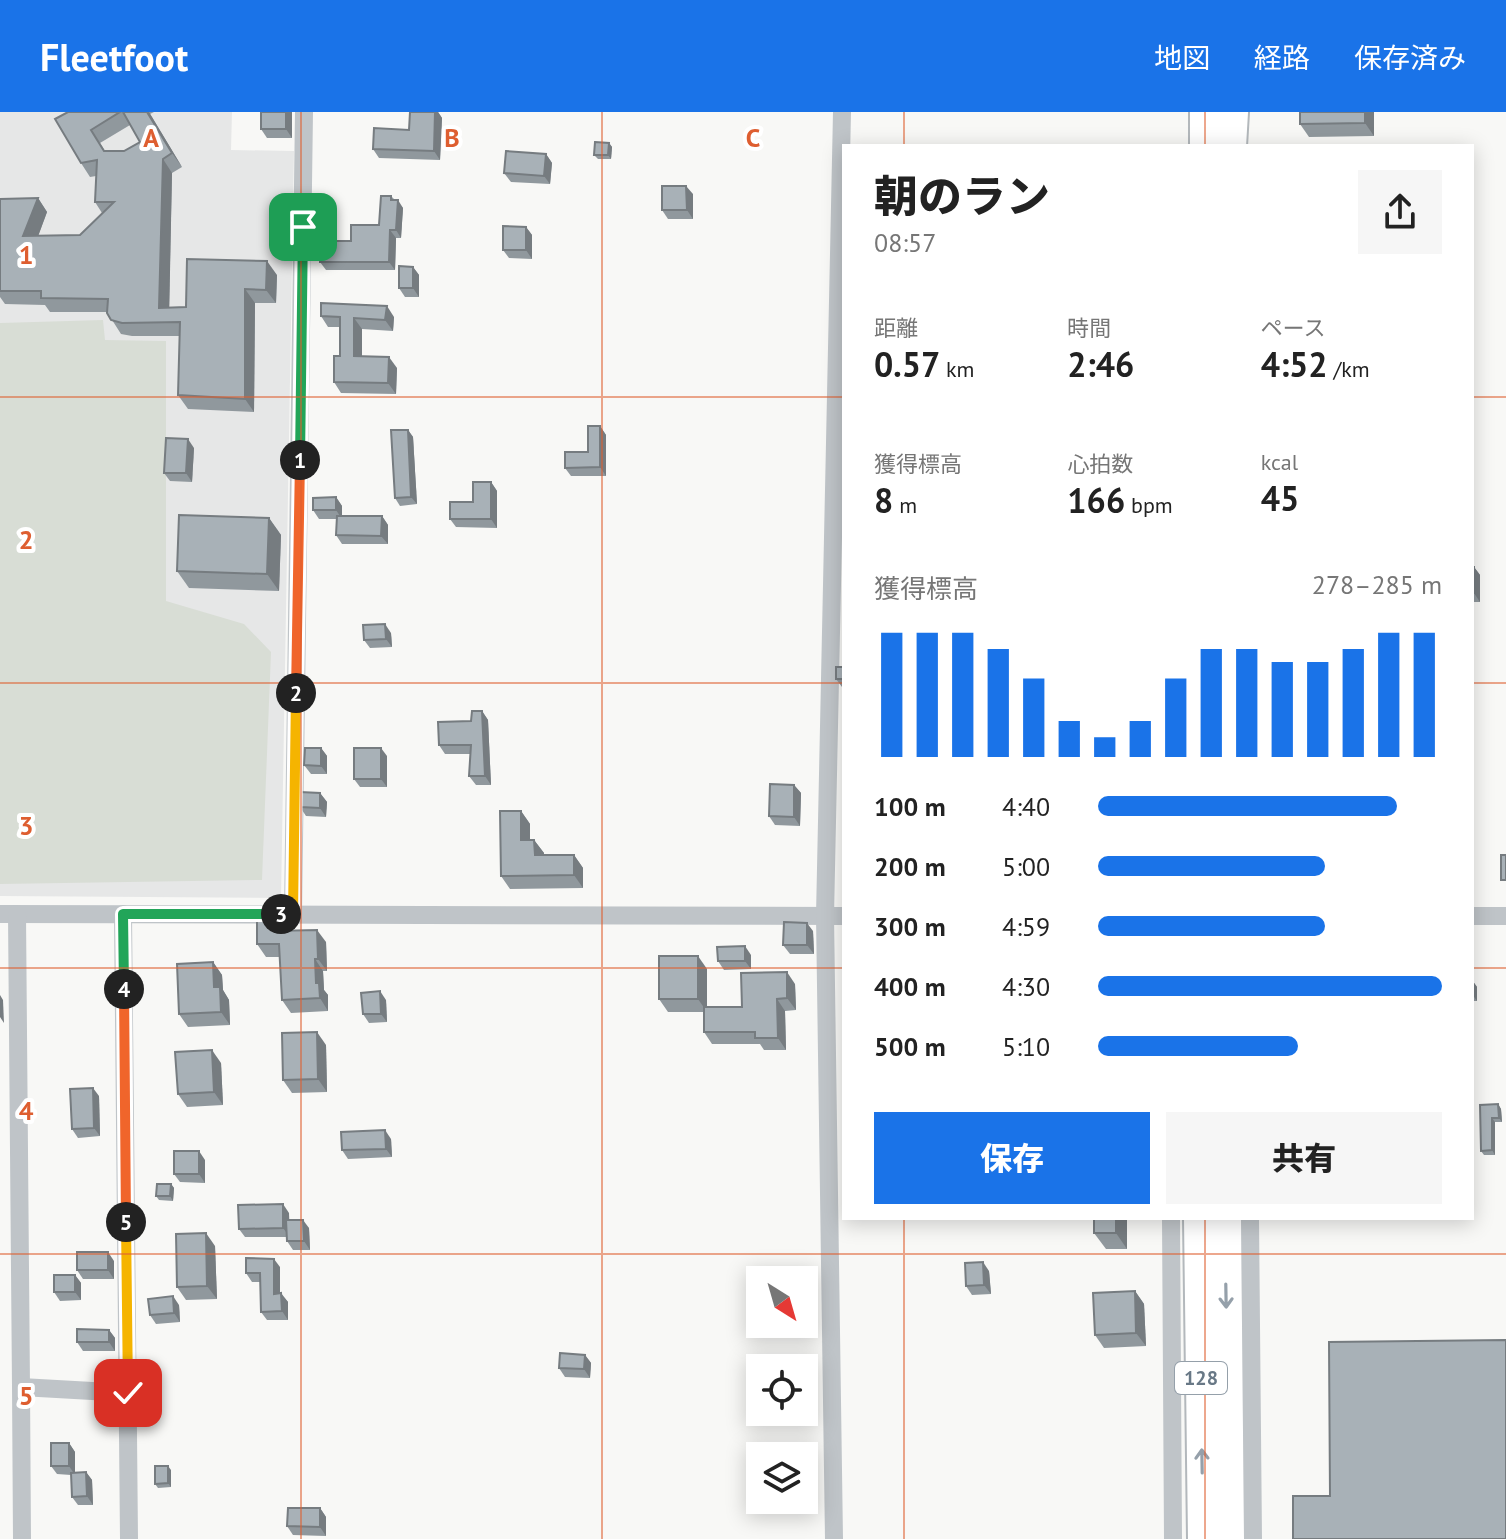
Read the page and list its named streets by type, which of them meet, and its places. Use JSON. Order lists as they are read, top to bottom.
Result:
{
  "streets": {
    "main road": ["128"]
  },
  "north": "bottom right",
  "page": {
    "header": "Fleetfoot",
    "nav": ["地図", "経路", "保存済み"],
    "heading": ["朝のラン", "08:57"],
    "stats": [
      ["距離", "0.57 km"],
      ["時間", "2:46"],
      ["ペース", "4:52 /km"],
      ["獲得標高", "8 m"],
      ["心拍数", "166 bpm"],
      ["kcal", "45"]
    ],
    "pins": [
      "1",
      "2",
      "3",
      "4",
      "5"
    ],
    "chart": ["獲得標高", "278–285 m"],
    "list": [
      {
        "name": "100 m",
        "note": "4:40"
      },
      {
        "name": "200 m",
        "note": "5:00"
      },
      {
        "name": "300 m",
        "note": "4:59"
      },
      {
        "name": "400 m",
        "note": "4:30"
      },
      {
        "name": "500 m",
        "note": "5:10"
      }
    ],
    "buttons": ["保存", "共有"]
  },
  "grid": {
    "columns": ["A", "B", "C"],
    "rows": [
      "1",
      "2",
      "3",
      "4",
      "5"
    ]
  }
}
